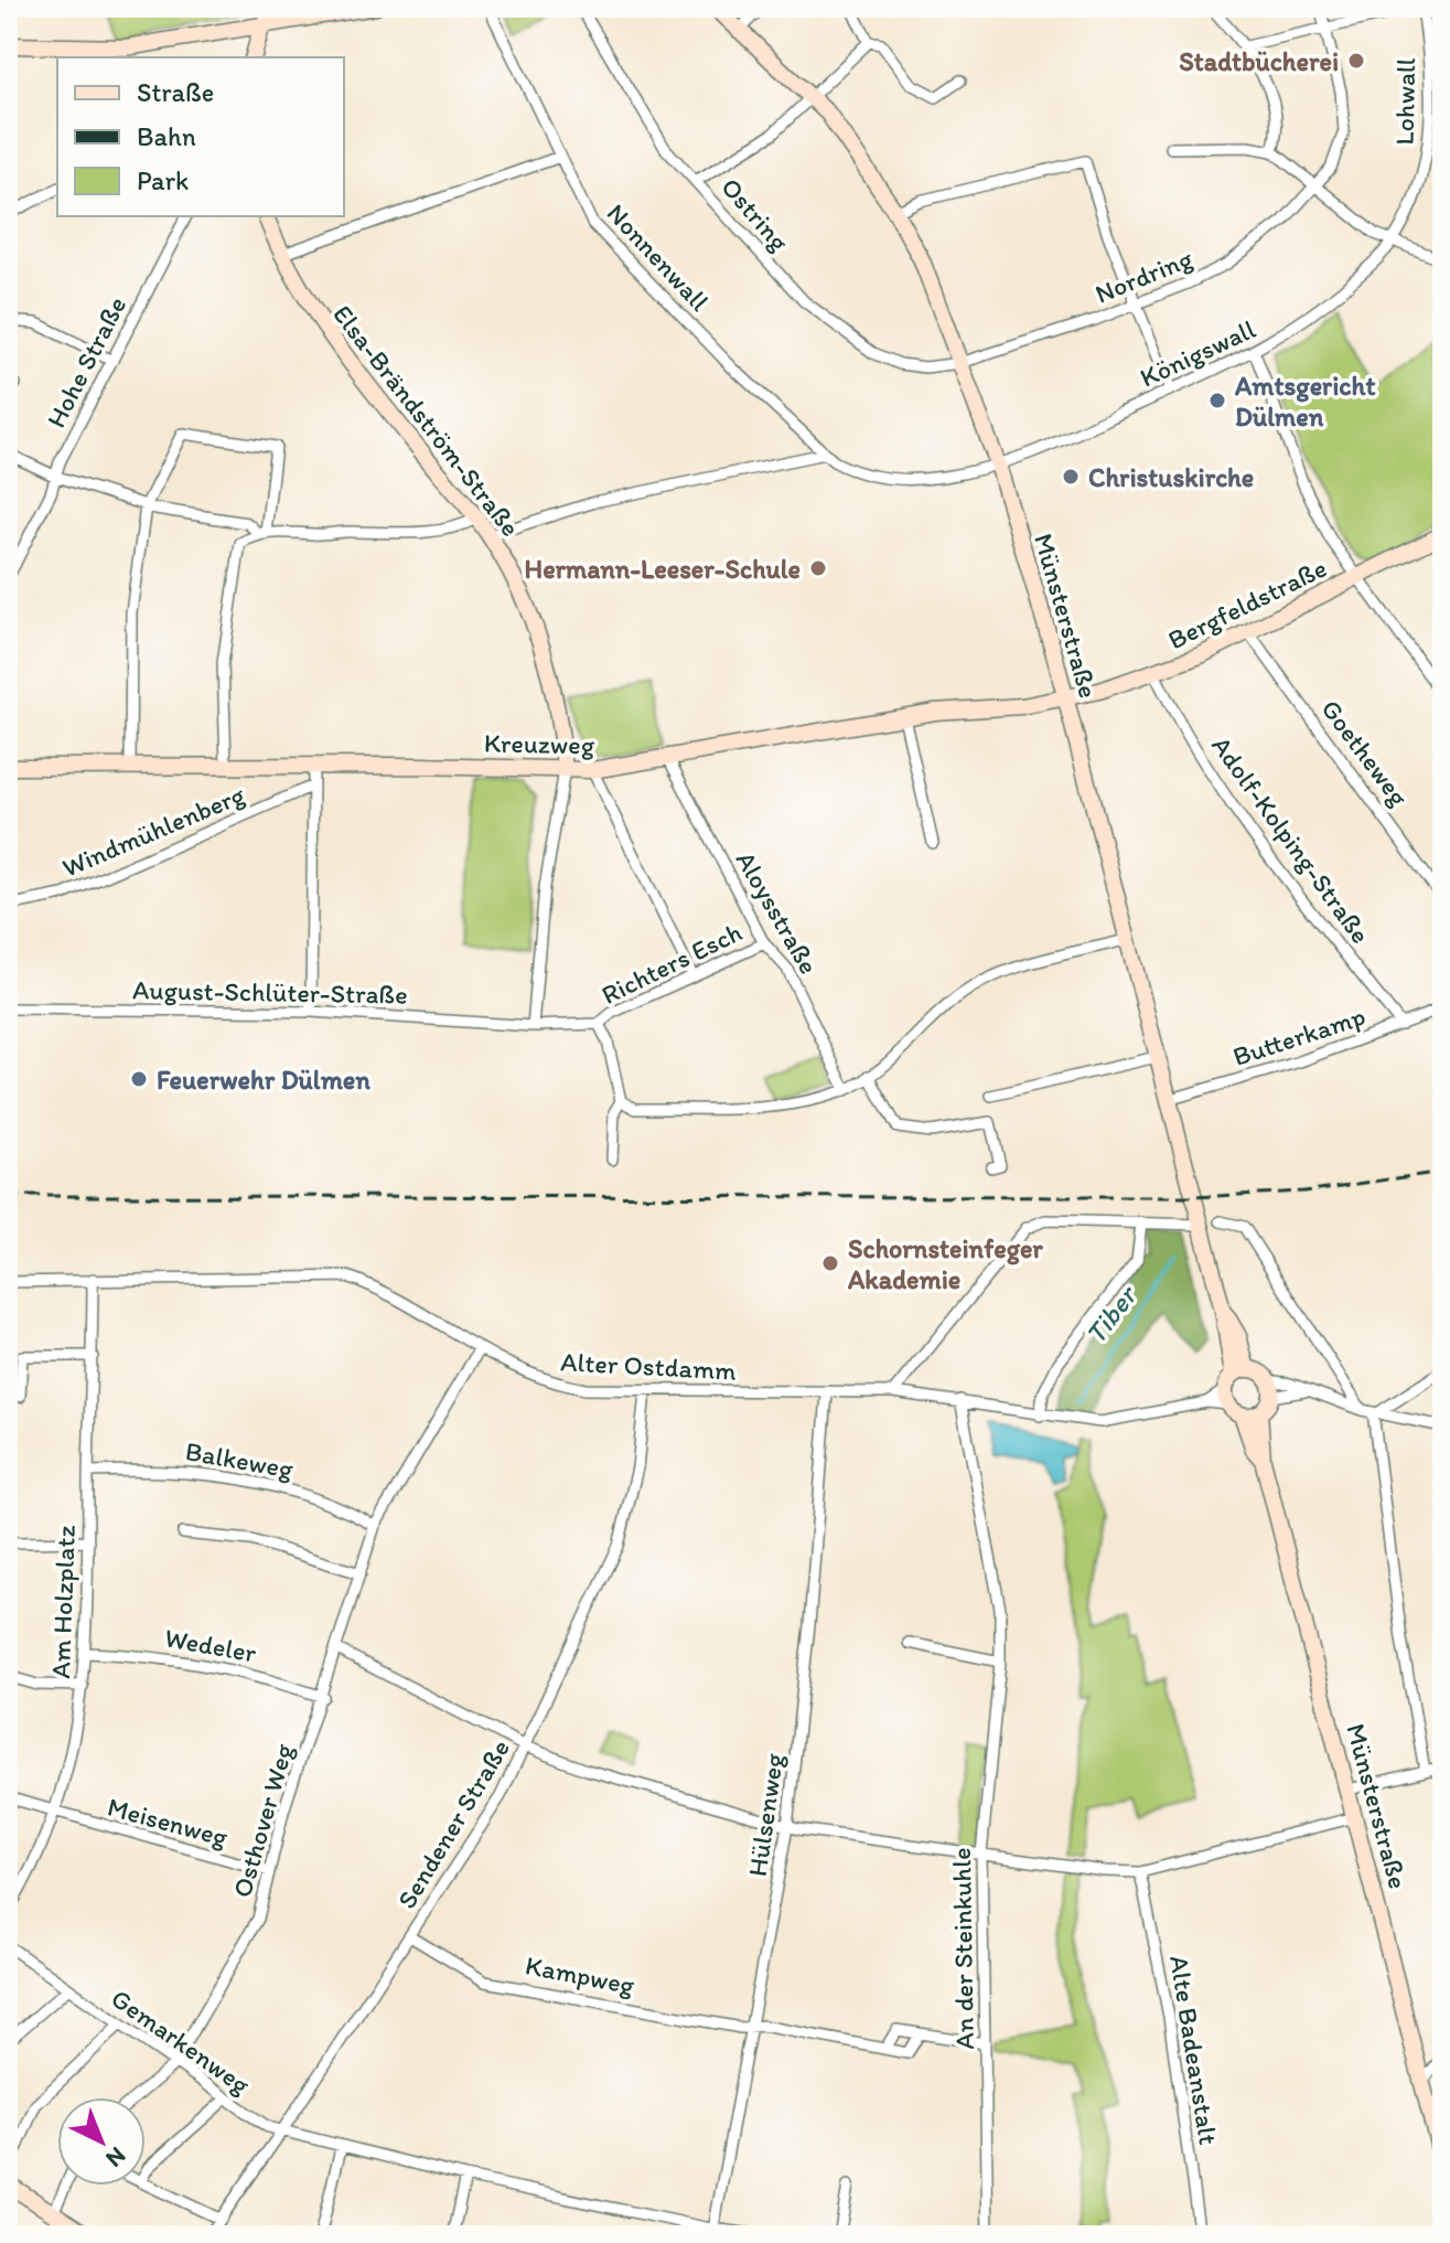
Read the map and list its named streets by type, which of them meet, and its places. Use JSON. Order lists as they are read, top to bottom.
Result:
{
  "streets": {
    "street": [
      "Lohwall",
      "Ostring",
      "Nonnenwall",
      "Nordring",
      "Königswall",
      "Hohe Straße",
      "Elsa-Brändström-Straße",
      "Bergfeldstraße",
      "Münsterstraße",
      "Kreuzweg",
      "Goetheweg",
      "Windmühlenberg",
      "Adolf-Kolping-Straße",
      "Aloysstraße",
      "Richters Esch",
      "August-Schlüter-Straße",
      "Butterkamp",
      "Alter Ostdamm",
      "Balkeweg",
      "Am Holzplatz",
      "Wedeler",
      "Hülsenweg",
      "Osthover Weg",
      "Meisenweg",
      "Sendener Straße",
      "An der Steinkuhle",
      "Kampweg",
      "Gemarkenweg",
      "Alte Badeanstalt"
    ]
  },
  "crossings": [
    ["Lohwall", "Königswall"],
    ["Ostring", "Nordring"],
    ["Ostring", "Münsterstraße"],
    ["Nonnenwall", "Königswall"],
    ["Nonnenwall", "Münsterstraße"],
    ["Nordring", "Münsterstraße"],
    ["Königswall", "Münsterstraße"],
    ["Elsa-Brändström-Straße", "Kreuzweg"],
    ["Elsa-Brändström-Straße", "August-Schlüter-Straße"],
    ["Bergfeldstraße", "Münsterstraße"],
    ["Bergfeldstraße", "Kreuzweg"],
    ["Bergfeldstraße", "Goetheweg"],
    ["Bergfeldstraße", "Adolf-Kolping-Straße"],
    ["Münsterstraße", "Kreuzweg"],
    ["Münsterstraße", "Butterkamp"],
    ["Münsterstraße", "Alter Ostdamm"],
    ["Kreuzweg", "Aloysstraße"],
    ["Adolf-Kolping-Straße", "Butterkamp"],
    ["Aloysstraße", "Richters Esch"],
    ["Richters Esch", "August-Schlüter-Straße"],
    ["Alter Ostdamm", "Am Holzplatz"],
    ["Alter Ostdamm", "Hülsenweg"],
    ["Alter Ostdamm", "Osthover Weg"],
    ["Alter Ostdamm", "Sendener Straße"],
    ["Alter Ostdamm", "An der Steinkuhle"],
    ["Balkeweg", "Am Holzplatz"],
    ["Balkeweg", "Osthover Weg"],
    ["Am Holzplatz", "Wedeler"],
    ["Am Holzplatz", "Meisenweg"],
    ["Wedeler", "Osthover Weg"],
    ["Hülsenweg", "Kampweg"],
    ["Hülsenweg", "Gemarkenweg"],
    ["Osthover Weg", "Meisenweg"],
    ["Osthover Weg", "Gemarkenweg"],
    ["Sendener Straße", "Kampweg"],
    ["Sendener Straße", "Gemarkenweg"]
  ],
  "water": ["Tiber"],
  "places": [
    "Stadtbücherei",
    "Amtsgericht Dülmen",
    "Christuskirche",
    "Hermann-Leeser-Schule",
    "Feuerwehr Dülmen",
    "Schornsteinfeger Akademie"
  ],
  "legend": ["Straße", "Bahn", "Park"],
  "north": "bottom right"
}
